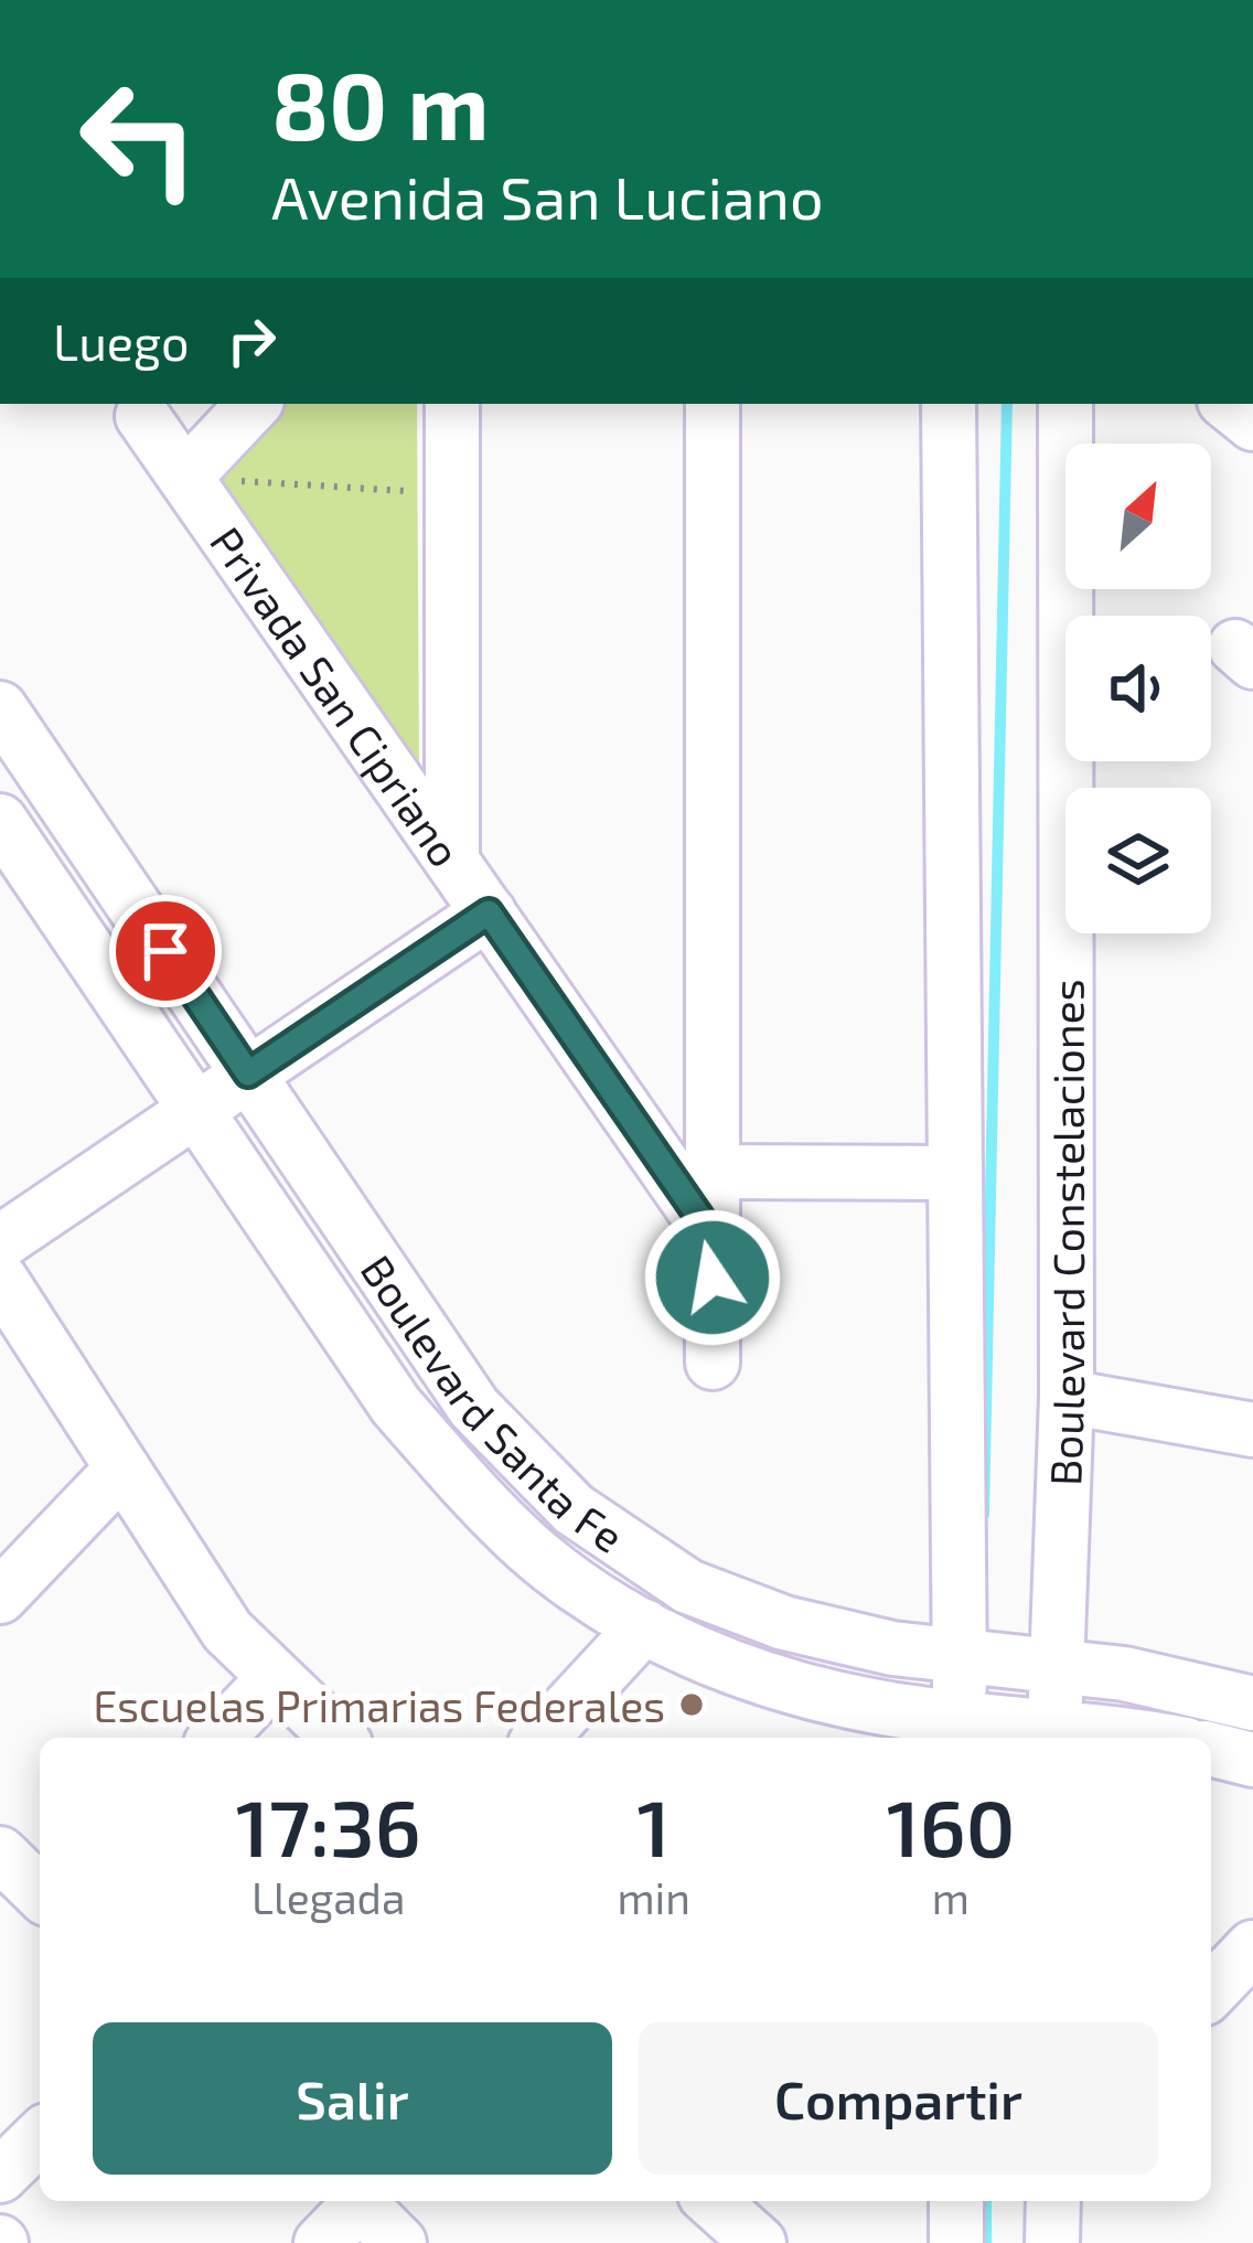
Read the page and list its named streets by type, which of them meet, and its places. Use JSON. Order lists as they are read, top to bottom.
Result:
{
  "streets": {
    "street": ["Privada San Cipriano", "Boulevard Constelaciones", "Boulevard Santa Fe"]
  },
  "crossings": [
    ["Boulevard Constelaciones", "Boulevard Santa Fe"]
  ],
  "places": ["Escuelas Primarias Federales"],
  "north": "top right",
  "page": {
    "turn": ["80 m", "Avenida San Luciano"],
    "then": "Luego",
    "eta": [
      "17:36",
      "Llegada",
      "1",
      "min",
      "160",
      "m"
    ],
    "buttons": ["Salir", "Compartir"]
  }
}
